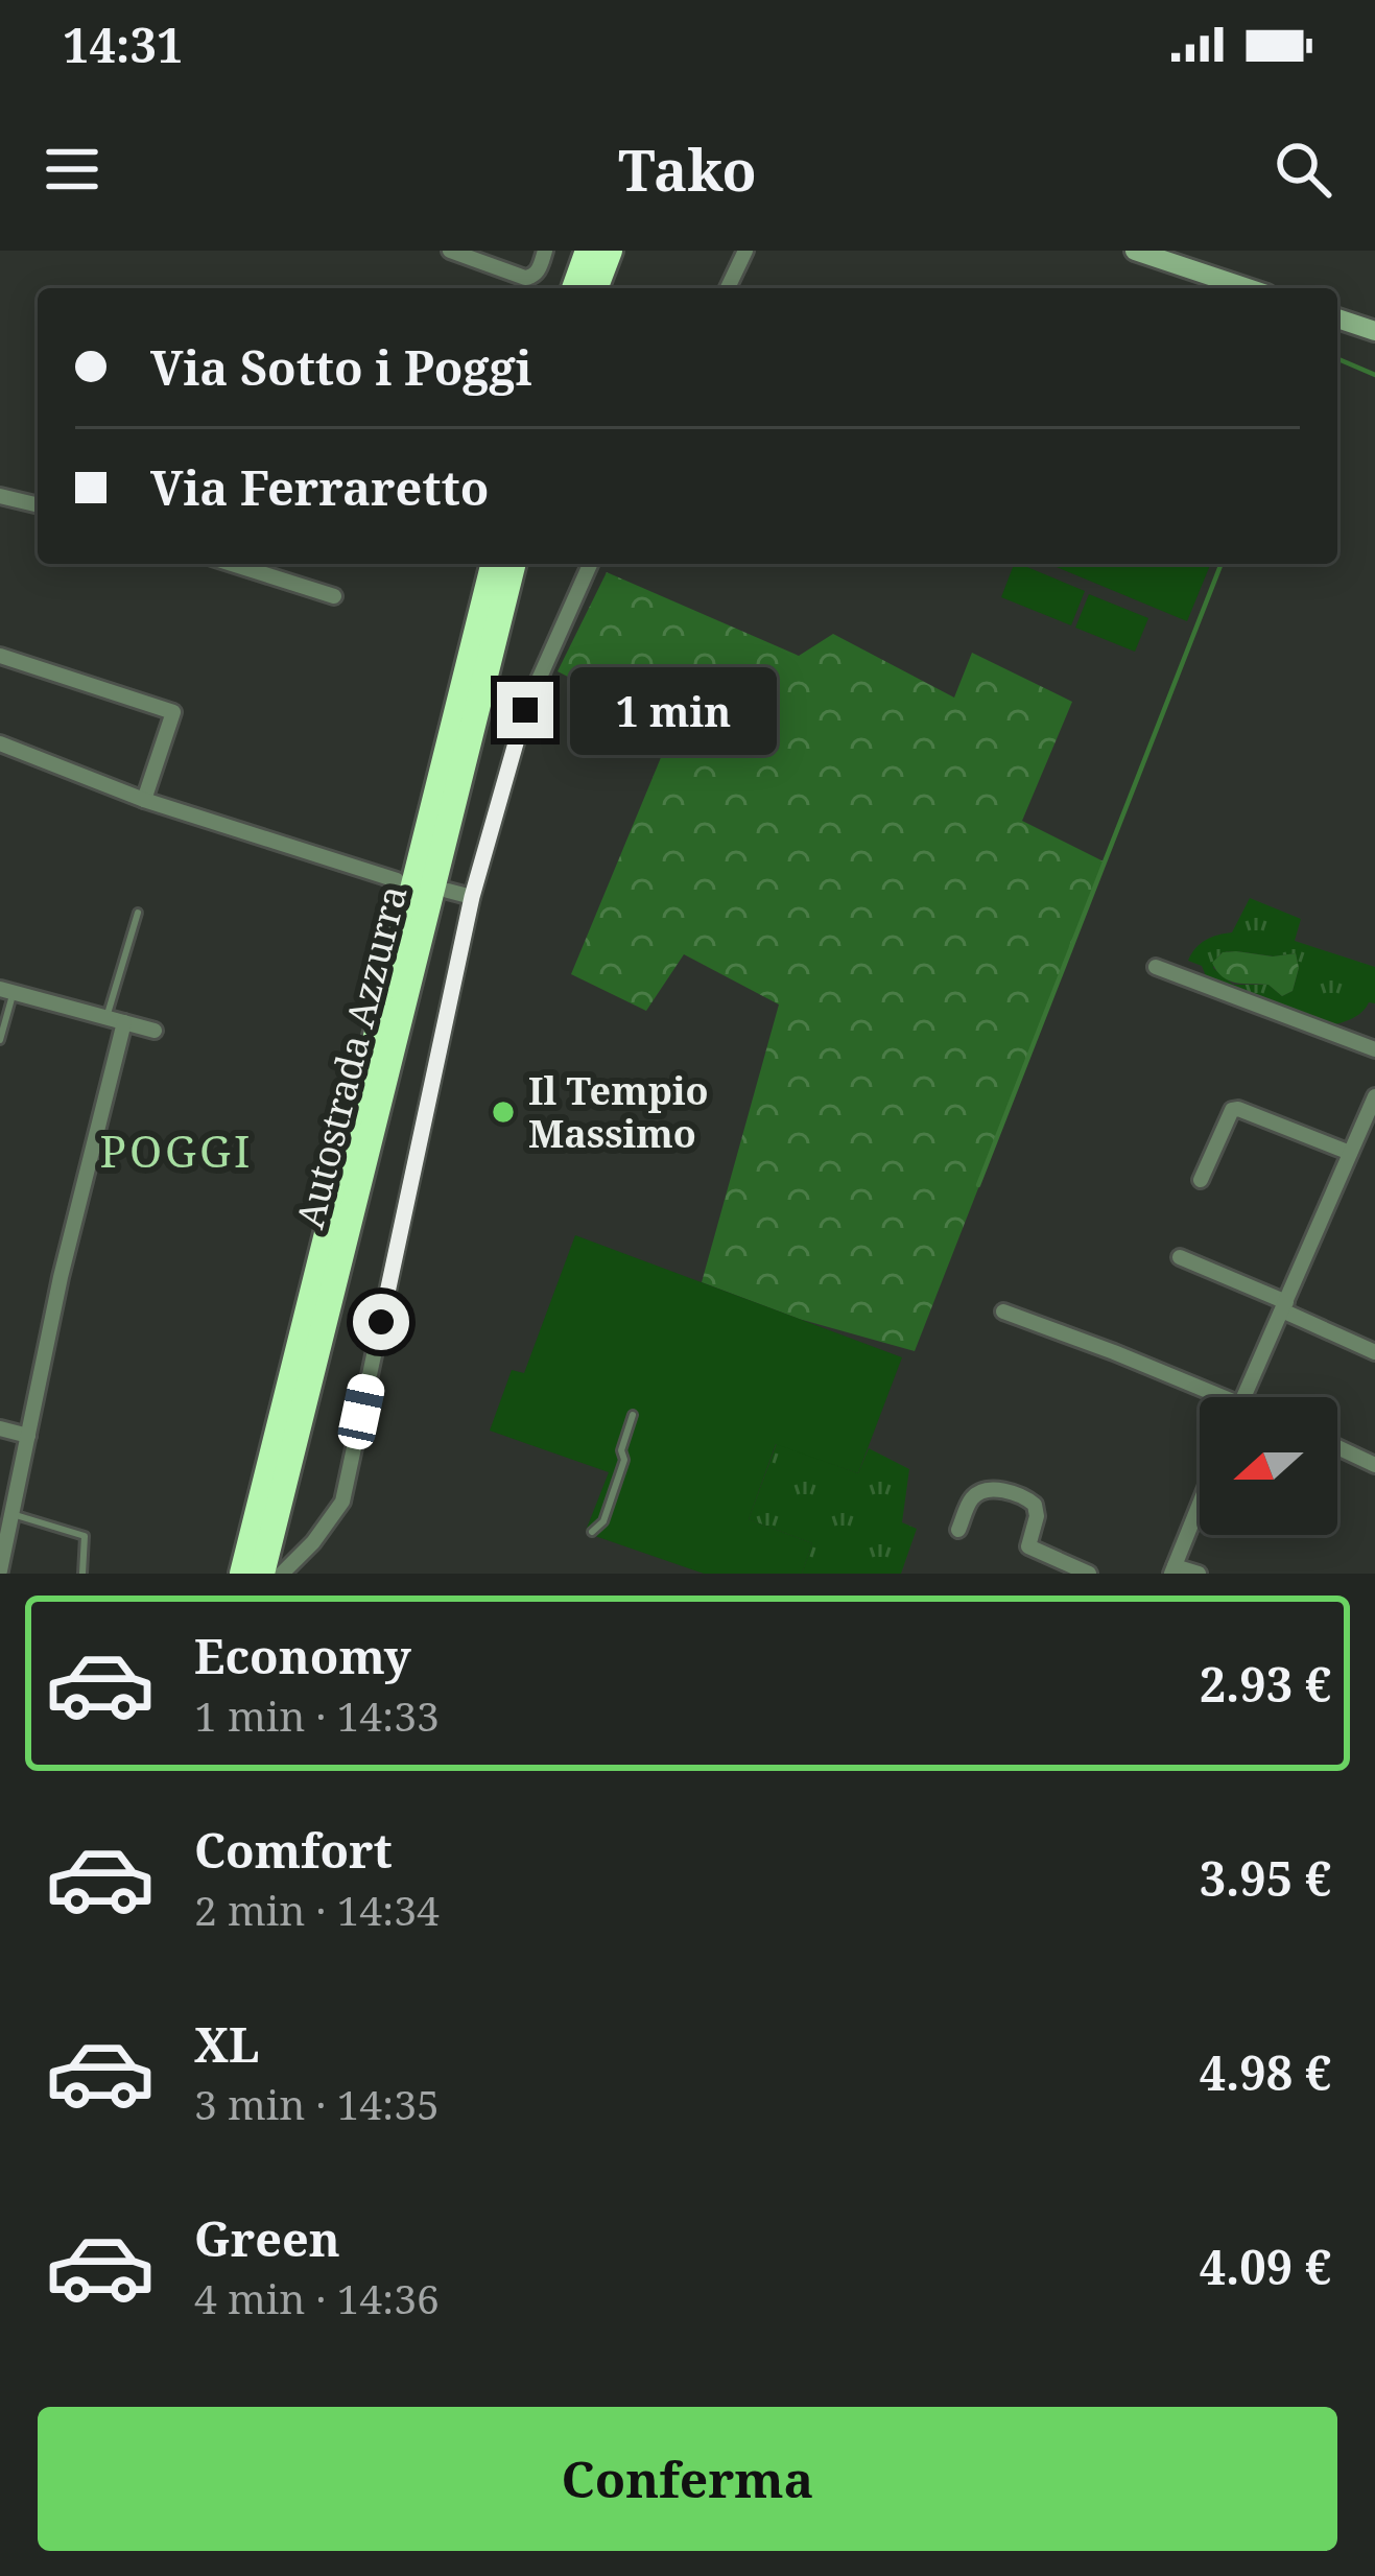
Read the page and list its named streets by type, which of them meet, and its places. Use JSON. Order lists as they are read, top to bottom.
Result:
{
  "streets": {
    "highway": ["Autostrada Azzurra"]
  },
  "districts": ["POGGI"],
  "places": ["Il Tempio Massimo"],
  "north": "left",
  "page": {
    "status": "14:31",
    "header": "Tako",
    "banner": ["Via Sotto i Poggi", "Via Ferraretto"],
    "bubble": "1 min",
    "list": [
      {
        "name": "Economy",
        "note": "1 min · 14:33",
        "value": "2.93 €"
      },
      {
        "name": "Comfort",
        "note": "2 min · 14:34",
        "value": "3.95 €"
      },
      {
        "name": "XL",
        "note": "3 min · 14:35",
        "value": "4.98 €"
      },
      {
        "name": "Green",
        "note": "4 min · 14:36",
        "value": "4.09 €"
      }
    ],
    "buttons": "Conferma"
  }
}
